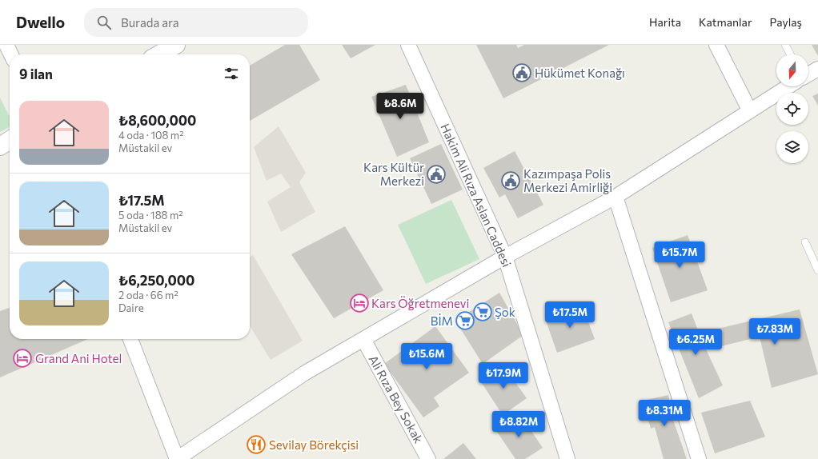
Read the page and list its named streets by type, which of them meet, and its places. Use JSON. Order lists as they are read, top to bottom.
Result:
{
  "streets": {
    "street": ["Hakim Ali Rıza Aslan Caddesi", "Ali Rıza Bey Sokak"]
  },
  "places": {
    "public building": ["Hükümet Konağı", "Kars Kültür Merkezi", "Kazımpaşa Polis Merkezi Amirliği"],
    "hotel": ["Kars Öğretmenevi", "Grand Ani Hotel"],
    "supermarket": ["Şok", "BİM"],
    "restaurant": ["Sevilay Börekçisi"]
  },
  "north": "bottom",
  "page": {
    "header": "Dwello",
    "search": "Burada ara",
    "nav": ["Harita", "Katmanlar", "Paylaş"],
    "heading": "9 ilan",
    "price": [
      "₺8.6M",
      "₺15.7M",
      "₺17.5M",
      "₺7.83M",
      "₺6.25M",
      "₺15.6M",
      "₺17.9M",
      "₺8.31M",
      "₺8.82M"
    ],
    "list": [
      {
        "name": "₺8,600,000",
        "note": "4 oda · 108 m² · Müstakil ev"
      },
      {
        "name": "₺17.5M",
        "note": "5 oda · 188 m² · Müstakil ev"
      },
      {
        "name": "₺6,250,000",
        "note": "2 oda · 66 m² · Daire"
      }
    ]
  }
}
